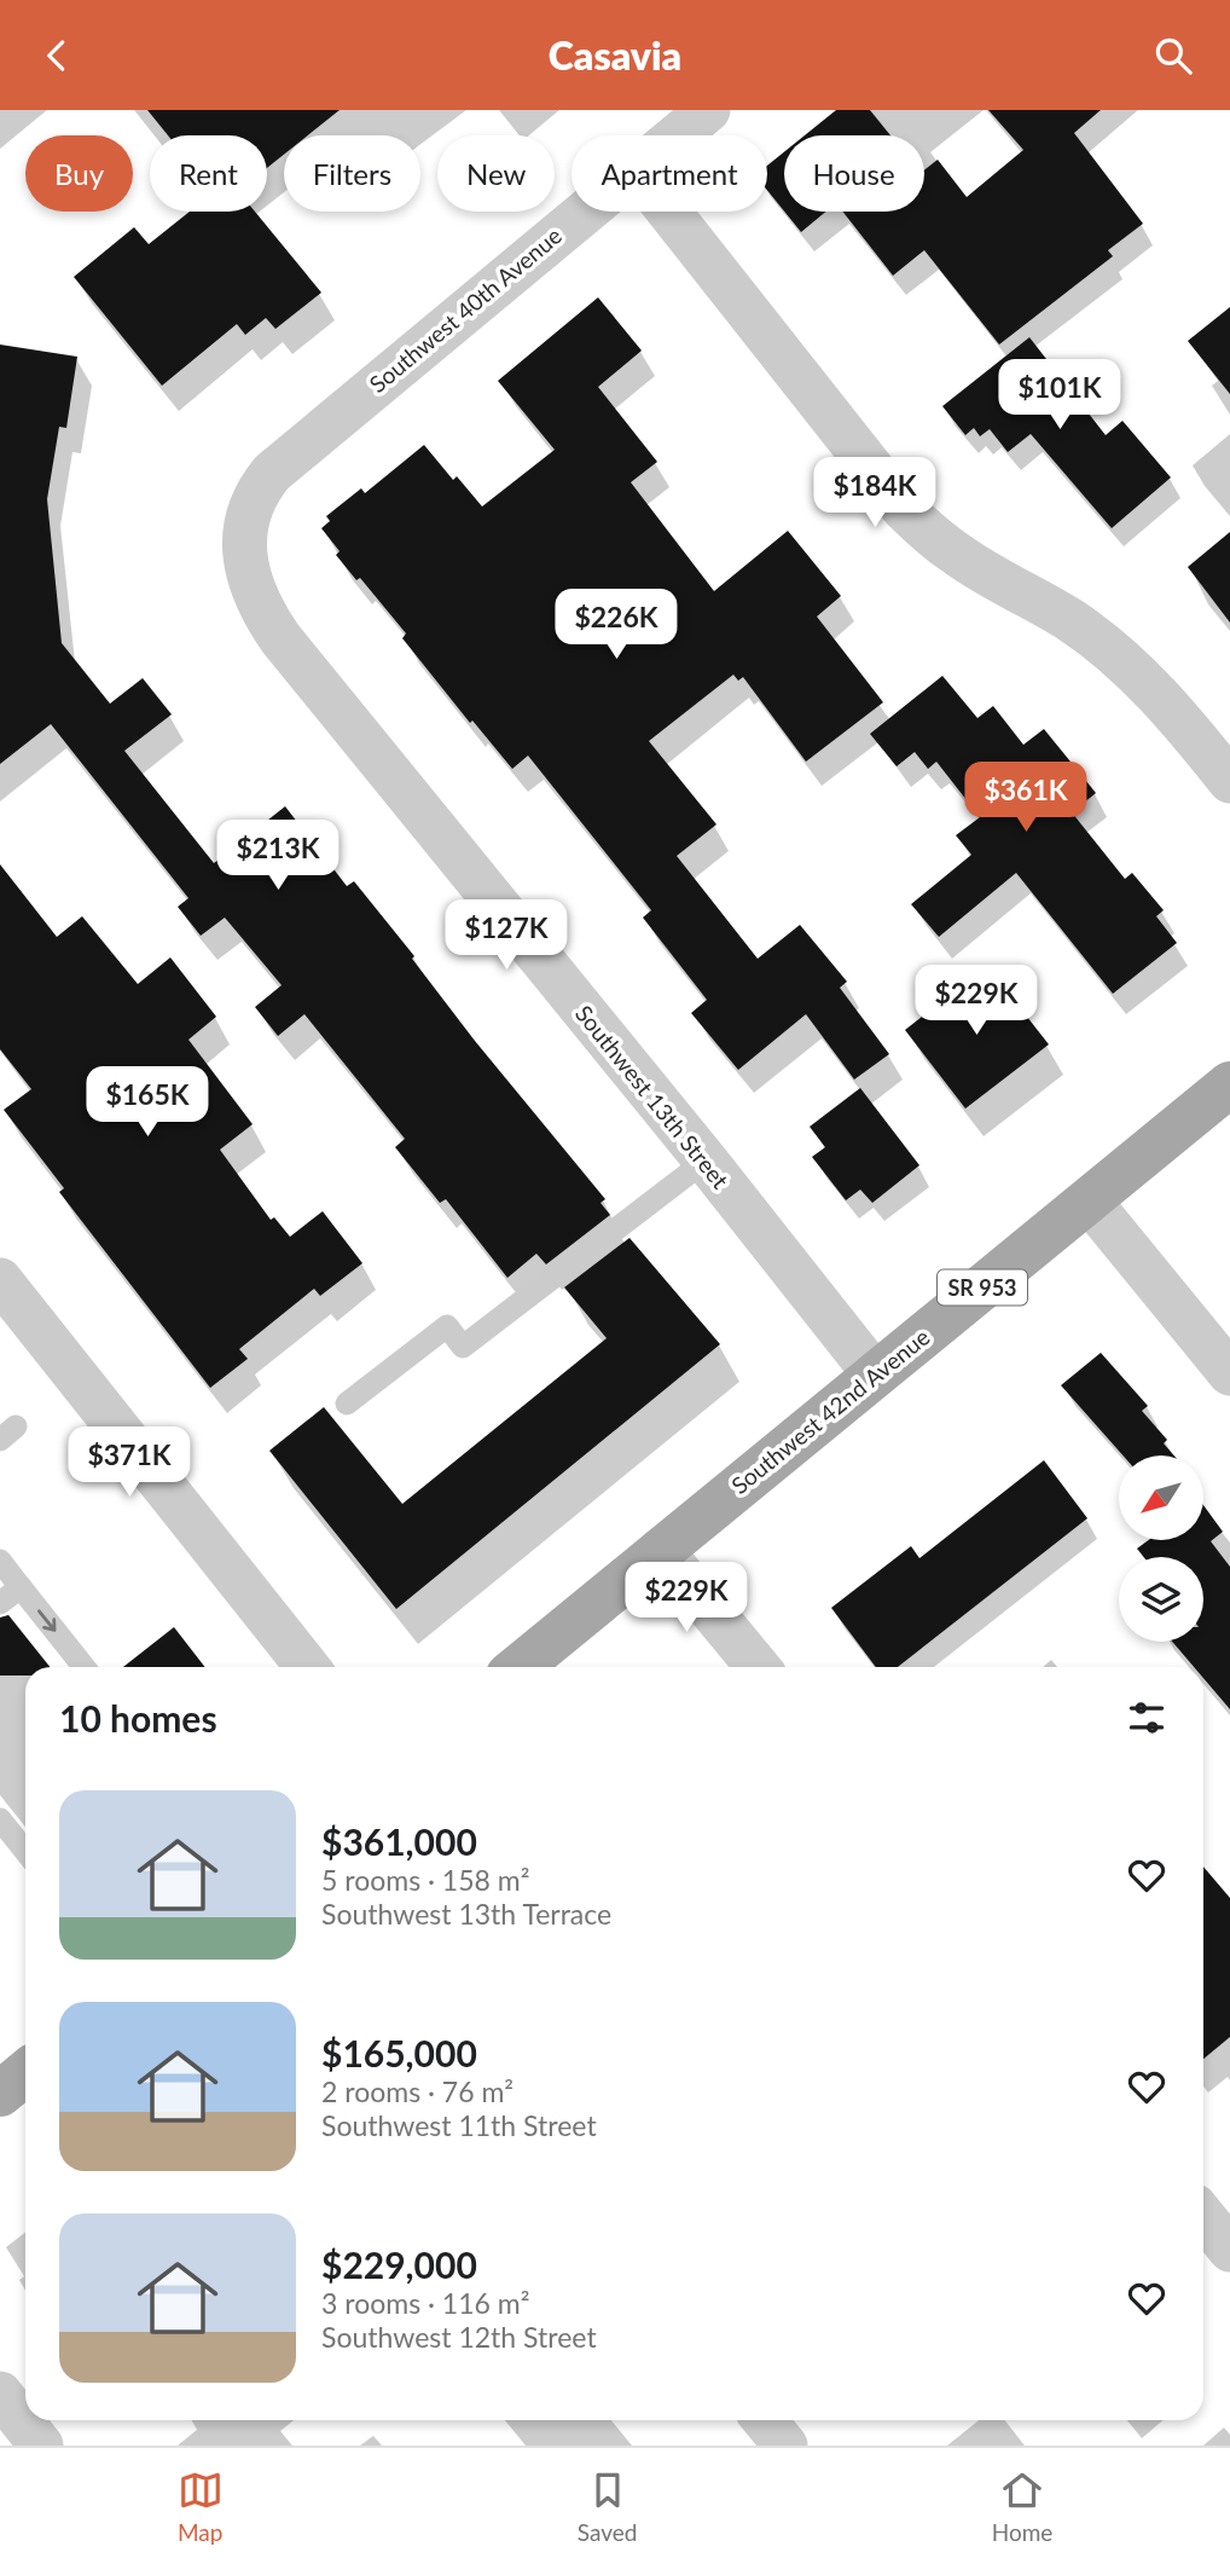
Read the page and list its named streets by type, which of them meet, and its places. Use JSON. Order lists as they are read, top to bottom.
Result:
{
  "streets": {
    "main road": ["SR 953", "Southwest 42nd Avenue"],
    "street": ["Southwest 40th Avenue", "Southwest 13th Street"]
  },
  "crossings": [
    ["Southwest 40th Avenue", "Southwest 13th Street"],
    ["Southwest 13th Street", "Southwest 42nd Avenue"]
  ],
  "north": "bottom left",
  "page": {
    "header": "Casavia",
    "chip": [
      "Buy",
      "Rent",
      "Filters",
      "New",
      "Apartment",
      "House"
    ],
    "price": [
      "$101K",
      "$184K",
      "$226K",
      "$361K",
      "$213K",
      "$127K",
      "$229K",
      "$165K",
      "$371K",
      "$229K"
    ],
    "heading": "10 homes",
    "list": [
      {
        "name": "$361,000",
        "note": "5 rooms · 158 m² · Southwest 13th Terrace"
      },
      {
        "name": "$165,000",
        "note": "2 rooms · 76 m² · Southwest 11th Street"
      },
      {
        "name": "$229,000",
        "note": "3 rooms · 116 m² · Southwest 12th Street"
      }
    ],
    "tabs": ["Map", "Saved", "Home"]
  }
}
